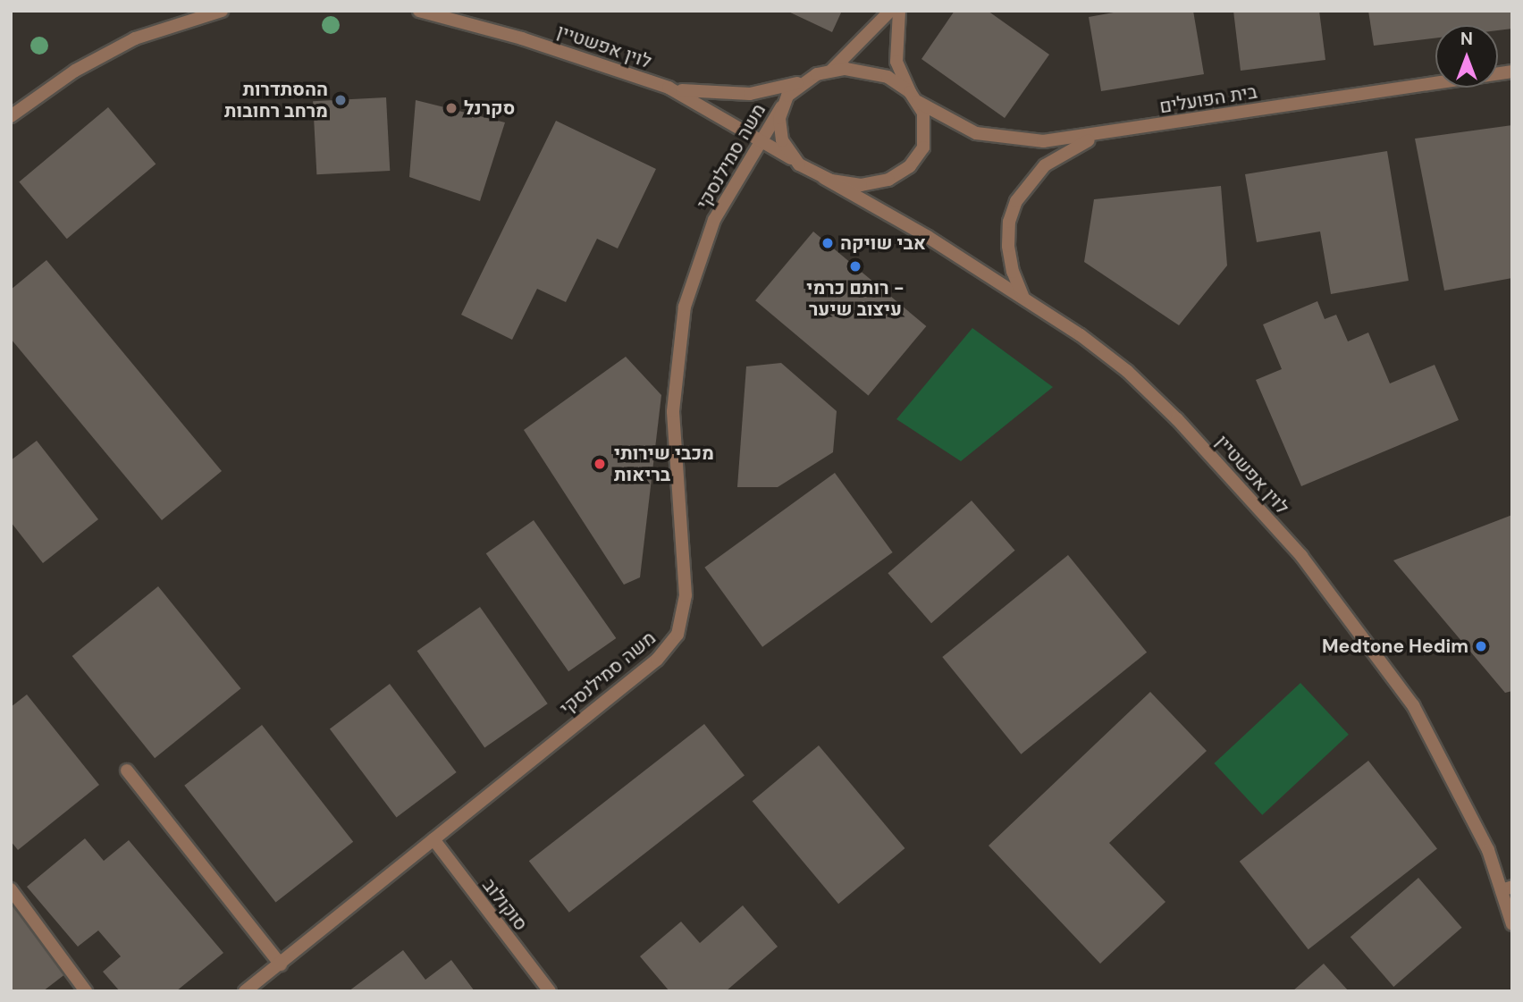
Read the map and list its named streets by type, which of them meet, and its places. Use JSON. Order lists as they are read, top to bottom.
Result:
{
  "streets": {
    "street": [
      "לוין אפשטיין",
      "בית הפועלים",
      "משה סמילנסקי",
      "סוקולוב"
    ]
  },
  "crossings": [
    ["לוין אפשטיין", "בית הפועלים"],
    ["לוין אפשטיין", "משה סמילנסקי"],
    ["בית הפועלים", "משה סמילנסקי"],
    ["משה סמילנסקי", "סוקולוב"]
  ],
  "places": [
    "ההסתדרות מרחב רחובות",
    "סקרנל",
    "אבי שויקה",
    "רותם כרמי - עיצוב שיער",
    "מכבי שירותי בריאות",
    "Medtone Hedim"
  ],
  "north": "top"
}
